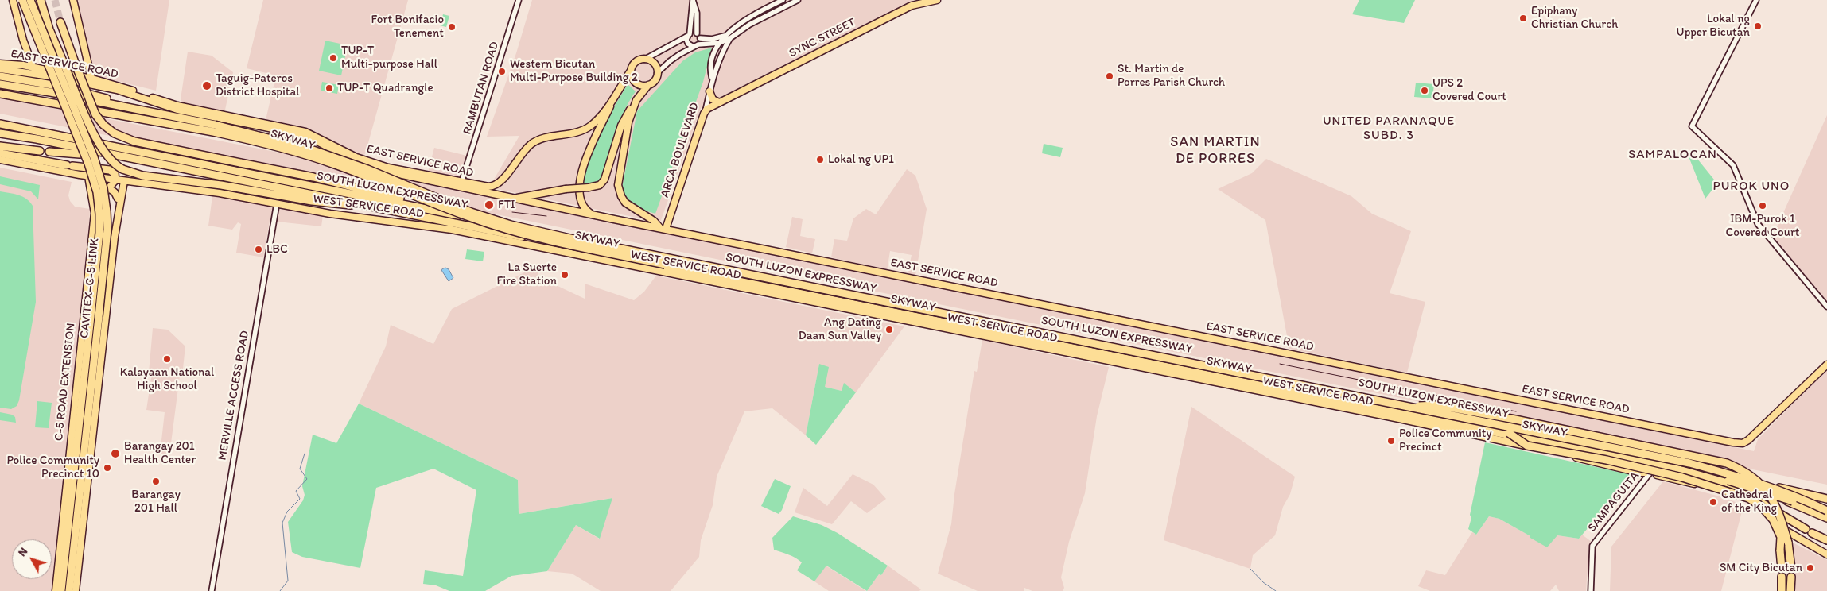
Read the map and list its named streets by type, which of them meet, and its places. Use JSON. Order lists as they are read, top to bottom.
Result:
{
  "streets": {
    "highway": ["SKYWAY", "SOUTH LUZON EXPRESSWAY", "CAVITEX–C-5 LINK"],
    "main road": [
      "SYNC STREET",
      "EAST SERVICE ROAD",
      "ARCA BOULEVARD",
      "WEST SERVICE ROAD",
      "C-5 ROAD EXTENSION"
    ],
    "street": ["RAMBUTAN ROAD", "MERVILLE ACCESS ROAD", "SAMPAGUITA"]
  },
  "crossings": [
    ["SYNC STREET", "ARCA BOULEVARD"],
    ["EAST SERVICE ROAD", "RAMBUTAN ROAD"],
    ["EAST SERVICE ROAD", "ARCA BOULEVARD"],
    ["SKYWAY", "SOUTH LUZON EXPRESSWAY"],
    ["WEST SERVICE ROAD", "C-5 ROAD EXTENSION"],
    ["WEST SERVICE ROAD", "MERVILLE ACCESS ROAD"],
    ["WEST SERVICE ROAD", "SAMPAGUITA"],
    ["CAVITEX–C-5 LINK", "C-5 ROAD EXTENSION"]
  ],
  "districts": [
    "UNITED PARANAQUE SUBD. 3",
    "SAN MARTIN DE PORRES",
    "SAMPALOCAN",
    "PUROK UNO"
  ],
  "places": [
    "Epiphany Christian Church",
    "Lokal ng Upper Bicutan",
    "Fort Bonifacio Tenement",
    "TUP-T Multi-purpose Hall",
    "Western Bicutan Multi-Purpose Building 2",
    "St. Martin de Porres Parish Church",
    "Taguig-Pateros District Hospital",
    "TUP-T Quadrangle",
    "UPS 2 Covered Court",
    "Lokal ng UP1",
    "FTI",
    "IBM-Purok 1 Covered Court",
    "LBC",
    "La Suerte Fire Station",
    "Ang Dating Daan Sun Valley",
    "Kalayaan National High School",
    "Police Community Precinct",
    "Barangay 201 Health Center",
    "Police Community Precinct 10",
    "Barangay 201 Hall",
    "Cathedral of the King",
    "SM City Bicutan"
  ],
  "north": "top left"
}
